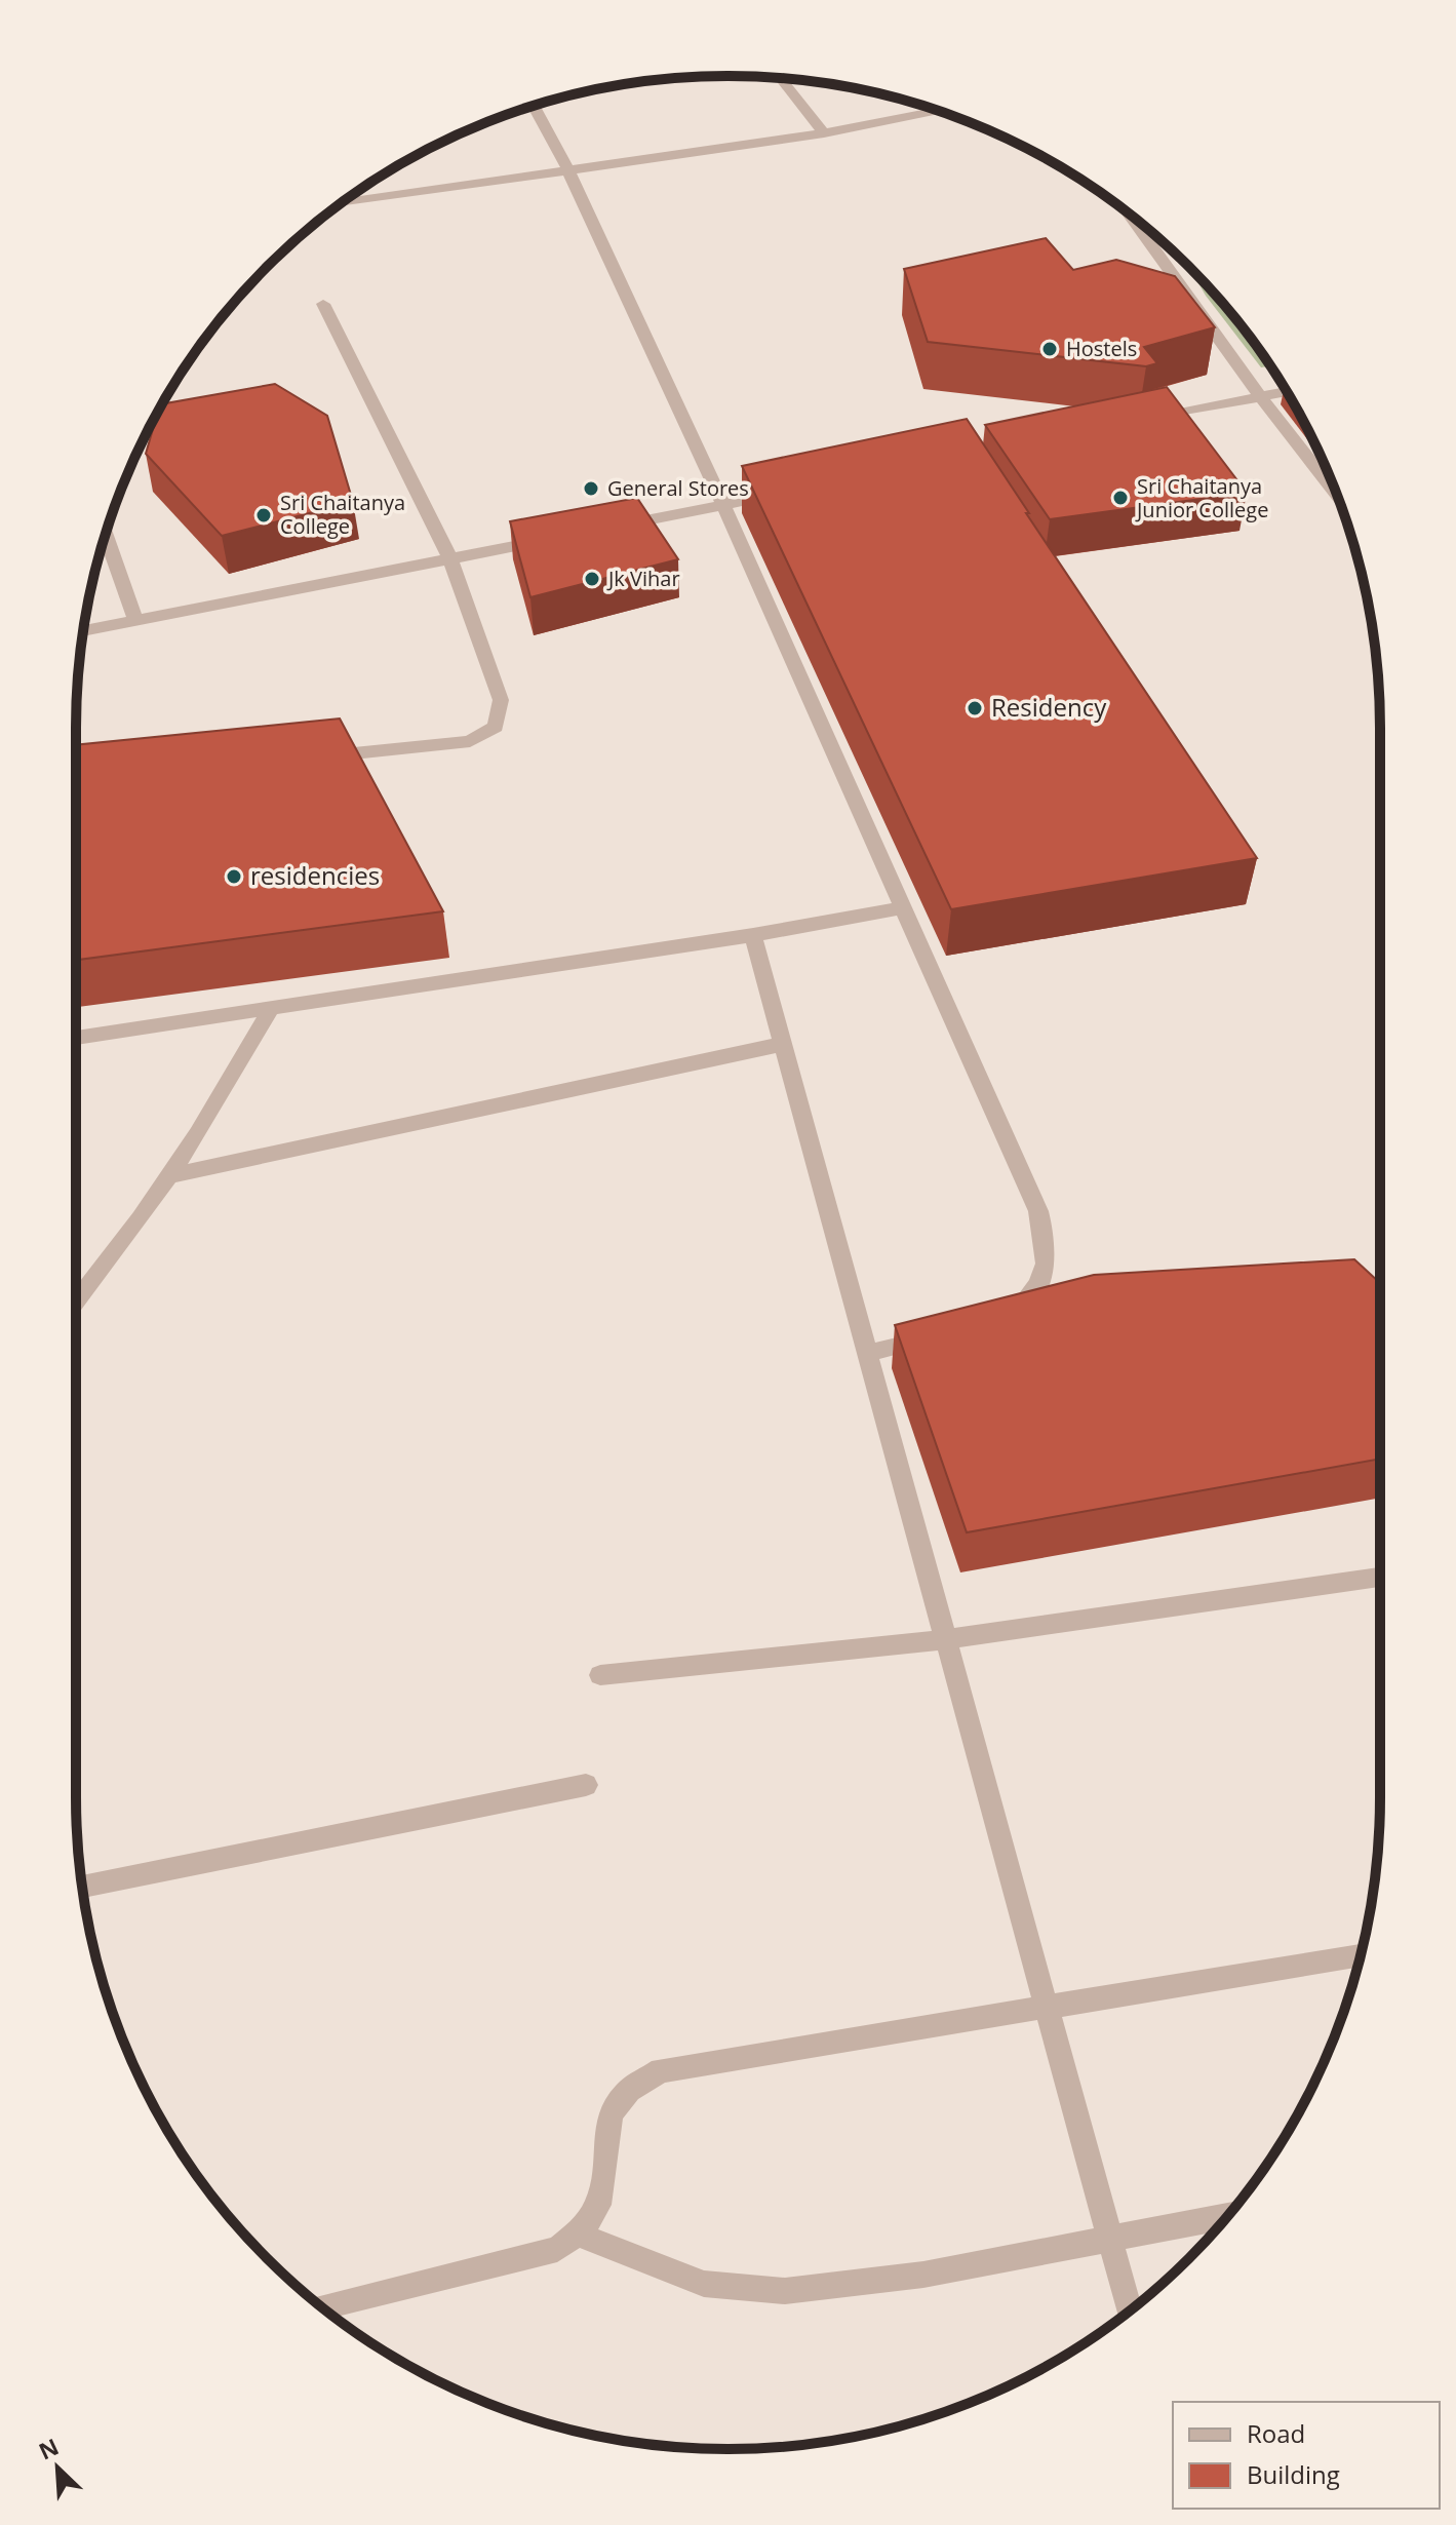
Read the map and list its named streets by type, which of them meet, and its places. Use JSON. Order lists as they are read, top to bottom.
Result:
{
  "places": [
    "Hostels",
    "General Stores",
    "Sri Chaitanya Junior College",
    "Sri Chaitanya College",
    "Jk Vihar",
    "Residency",
    "residencies"
  ],
  "legend": ["Road", "Building"],
  "north": "top left"
}
